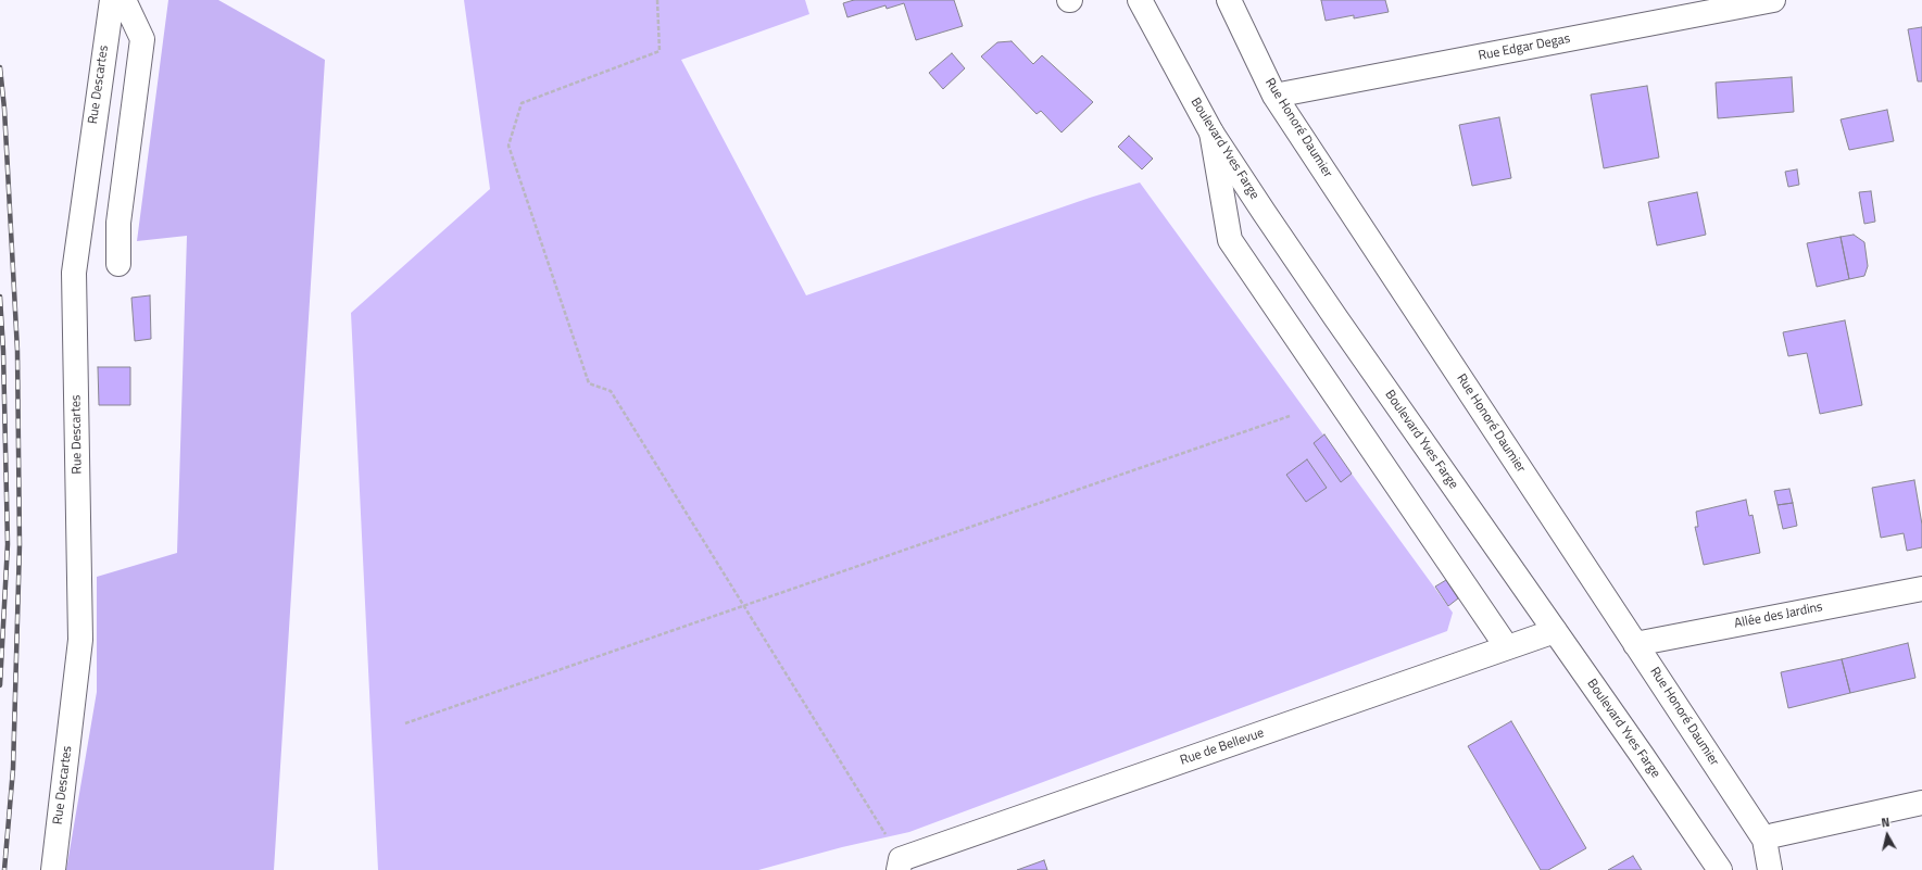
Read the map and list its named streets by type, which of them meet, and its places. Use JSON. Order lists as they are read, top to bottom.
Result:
{
  "streets": {
    "street": [
      "Rue Edgar Degas",
      "Rue Descartes",
      "Rue Honoré Daumier",
      "Boulevard Yves Farge",
      "Allée des Jardins",
      "Rue de Bellevue"
    ]
  },
  "crossings": [
    ["Rue Edgar Degas", "Rue Honoré Daumier"],
    ["Rue Honoré Daumier", "Allée des Jardins"],
    ["Boulevard Yves Farge", "Rue de Bellevue"]
  ],
  "north": "top"
}
